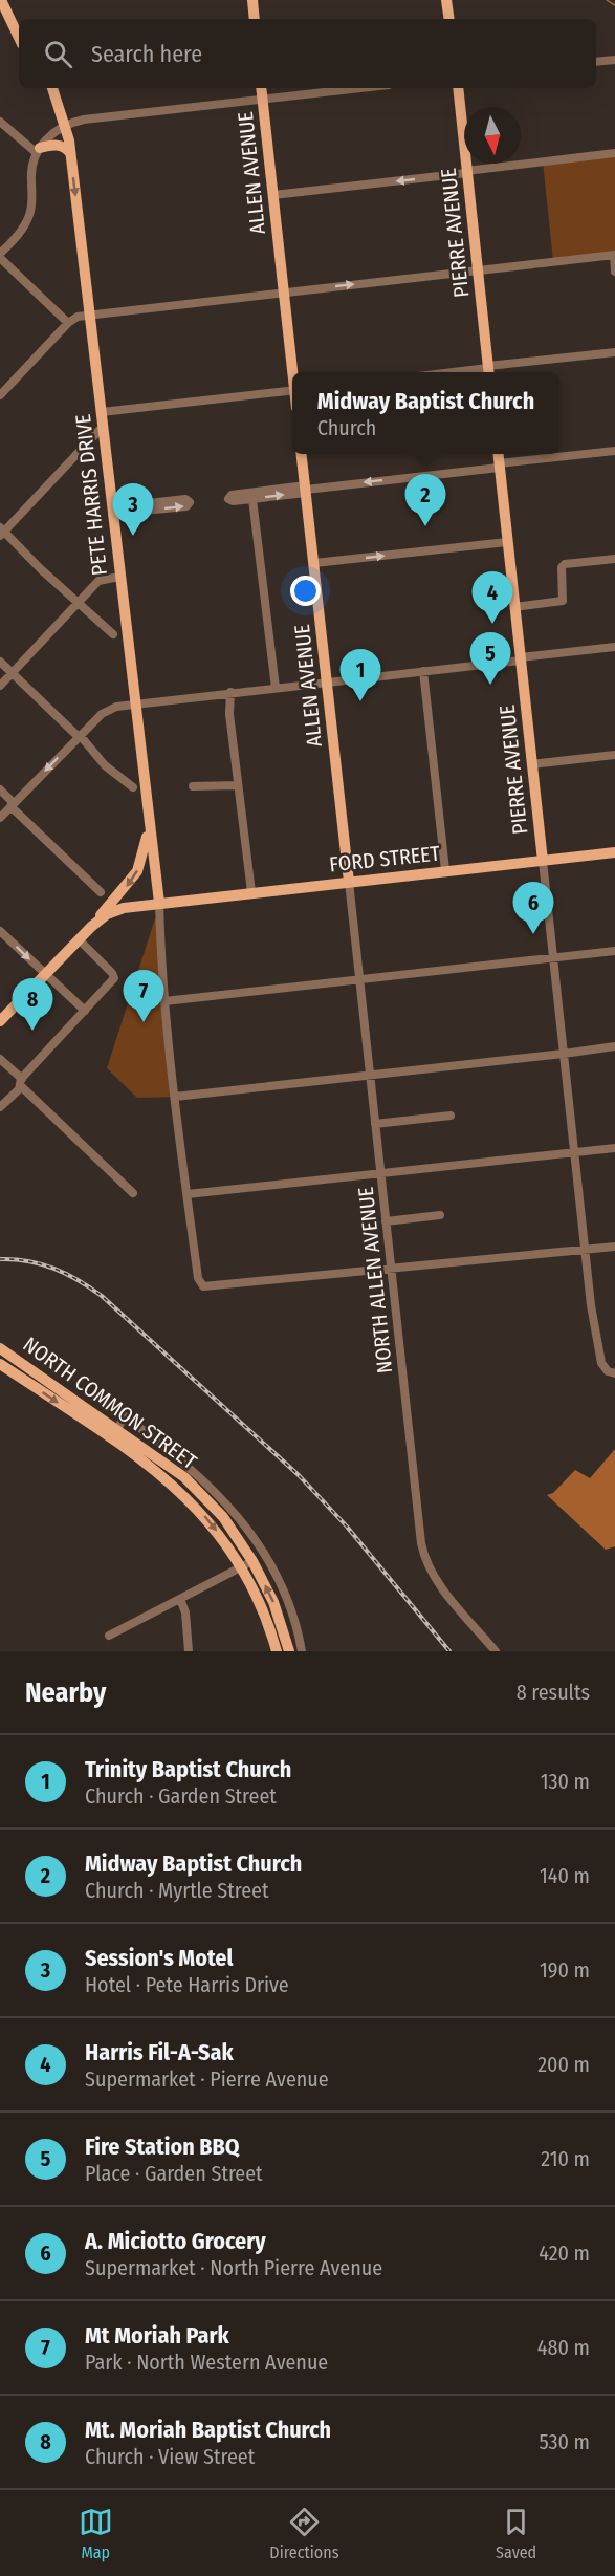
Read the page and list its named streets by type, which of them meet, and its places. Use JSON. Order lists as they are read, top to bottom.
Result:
{
  "streets": {
    "main road": [
      "ALLEN AVENUE",
      "PIERRE AVENUE",
      "PETE HARRIS DRIVE",
      "FORD STREET",
      "NORTH COMMON STREET"
    ],
    "street": ["NORTH ALLEN AVENUE"]
  },
  "crossings": [
    ["ALLEN AVENUE", "FORD STREET"],
    ["ALLEN AVENUE", "NORTH ALLEN AVENUE"],
    ["PIERRE AVENUE", "FORD STREET"],
    ["PETE HARRIS DRIVE", "FORD STREET"],
    ["FORD STREET", "NORTH ALLEN AVENUE"]
  ],
  "north": "bottom",
  "page": {
    "search": "Search here",
    "popup": ["Midway Baptist Church", "Church"],
    "pins": [
      "2",
      "3",
      "4",
      "5",
      "1",
      "6",
      "7",
      "8"
    ],
    "heading": ["Nearby", "8 results"],
    "list": [
      {
        "mark": "1",
        "name": "Trinity Baptist Church",
        "note": "Church · Garden Street",
        "value": "130 m"
      },
      {
        "mark": "2",
        "name": "Midway Baptist Church",
        "note": "Church · Myrtle Street",
        "value": "140 m"
      },
      {
        "mark": "3",
        "name": "Session's Motel",
        "note": "Hotel · Pete Harris Drive",
        "value": "190 m"
      },
      {
        "mark": "4",
        "name": "Harris Fil-A-Sak",
        "note": "Supermarket · Pierre Avenue",
        "value": "200 m"
      },
      {
        "mark": "5",
        "name": "Fire Station BBQ",
        "note": "Place · Garden Street",
        "value": "210 m"
      },
      {
        "mark": "6",
        "name": "A. Miciotto Grocery",
        "note": "Supermarket · North Pierre Avenue",
        "value": "420 m"
      },
      {
        "mark": "7",
        "name": "Mt Moriah Park",
        "note": "Park · North Western Avenue",
        "value": "480 m"
      },
      {
        "mark": "8",
        "name": "Mt. Moriah Baptist Church",
        "note": "Church · View Street",
        "value": "530 m"
      }
    ],
    "nav": ["Map", "Directions", "Saved"]
  }
}
